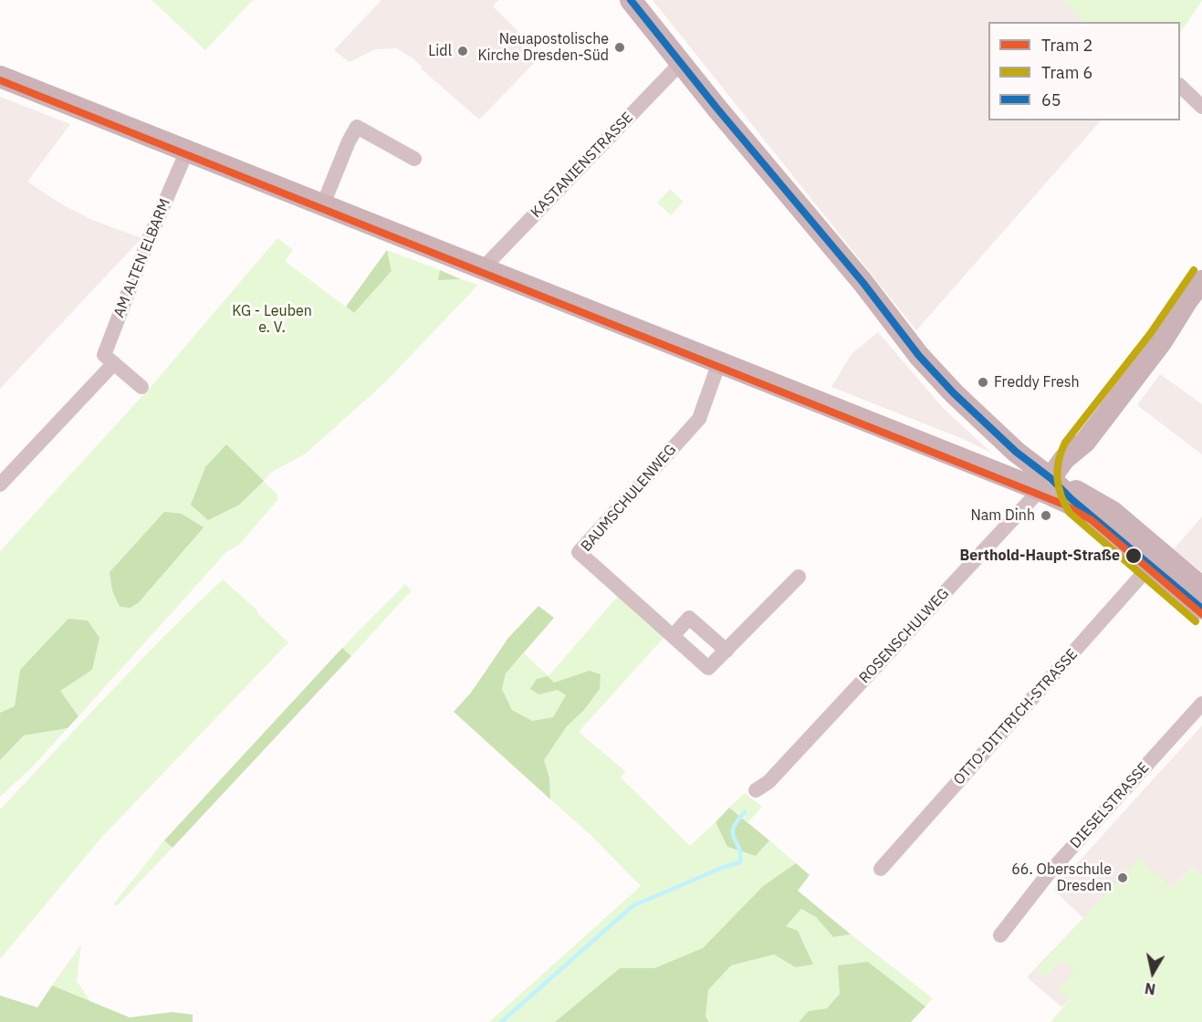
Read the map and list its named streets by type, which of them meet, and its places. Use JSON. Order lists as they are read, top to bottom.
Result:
{
  "streets": {
    "street": [
      "KASTANIENSTRASSE",
      "AM ALTEN ELBARM",
      "BAUMSCHULENWEG",
      "ROSENSCHULWEG",
      "OTTO-DITTRICH-STRASSE",
      "DIESELSTRASSE"
    ]
  },
  "parks": ["KG - Leuben e. V."],
  "places": [
    "Neuapostolische Kirche Dresden-Süd",
    "Lidl",
    "Freddy Fresh",
    "Nam Dinh",
    "Berthold-Haupt-Straße",
    "66. Oberschule Dresden"
  ],
  "lines": ["transit line 65", "tram line 2", "tram line 6"],
  "legend": ["Tram 2", "Tram 6", "65"],
  "north": "bottom"
}
